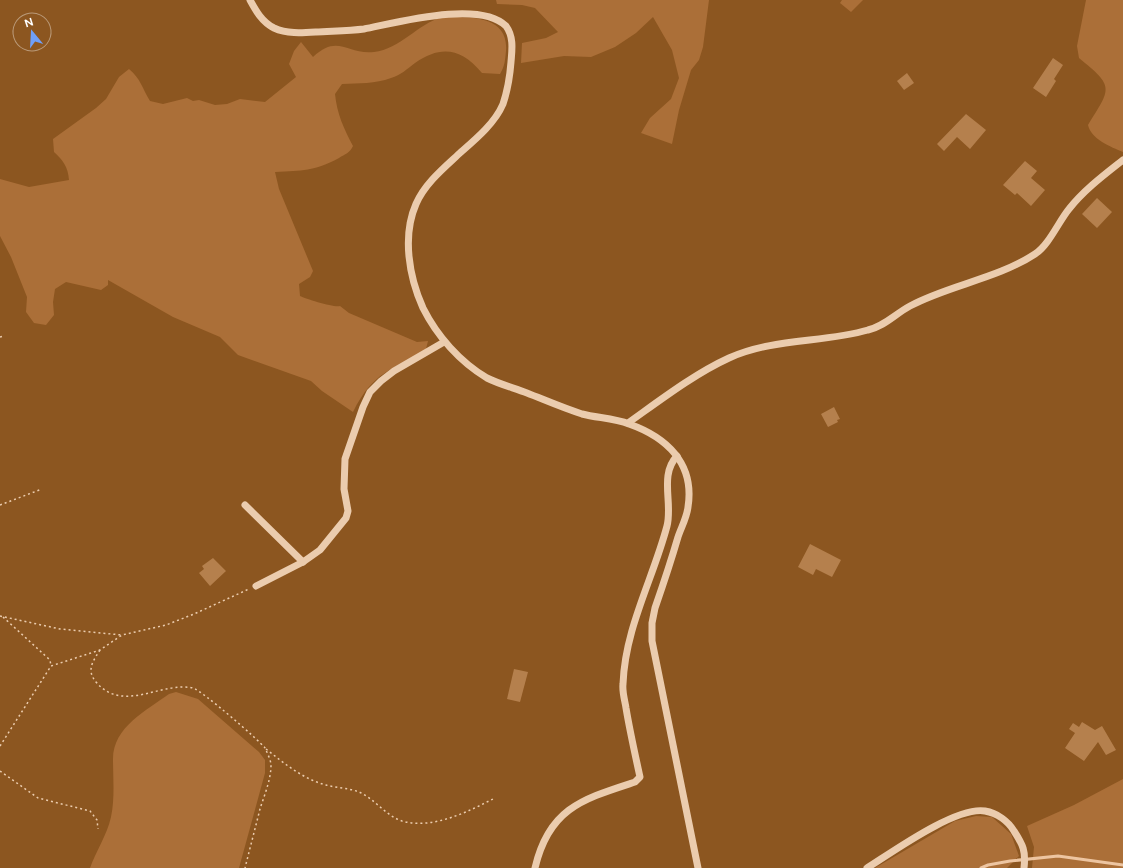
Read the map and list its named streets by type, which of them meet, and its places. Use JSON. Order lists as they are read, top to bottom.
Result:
{
  "north": "top"
}
